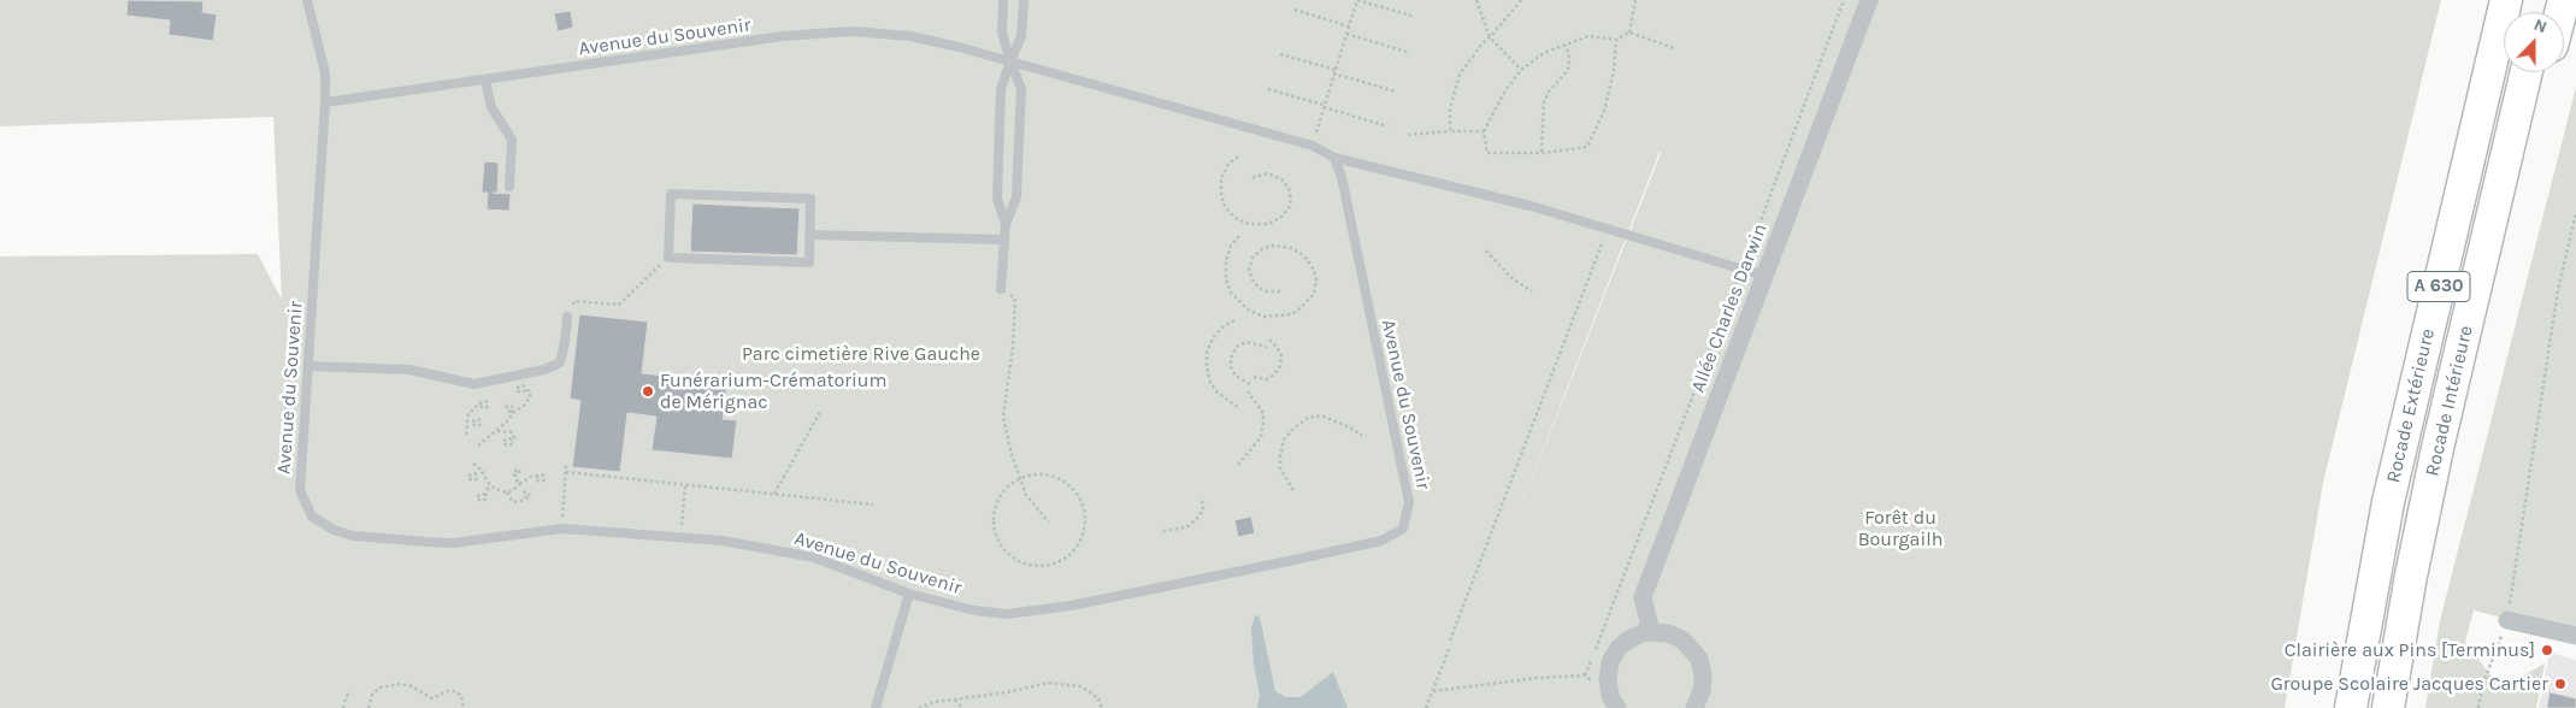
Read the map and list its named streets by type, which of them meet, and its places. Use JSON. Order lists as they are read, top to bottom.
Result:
{
  "streets": {
    "highway": ["A 630", "Rocade Intérieure", "Rocade Extérieure"],
    "street": ["Allée Charles Darwin"],
    "lane": ["Avenue du Souvenir"]
  },
  "parks": ["Parc cimetière Rive Gauche", "Forêt du Bourgailh"],
  "places": ["Funérarium-Crématorium de Mérignac", "Clairière aux Pins [Terminus]", "Groupe Scolaire Jacques Cartier"],
  "north": "top"
}
